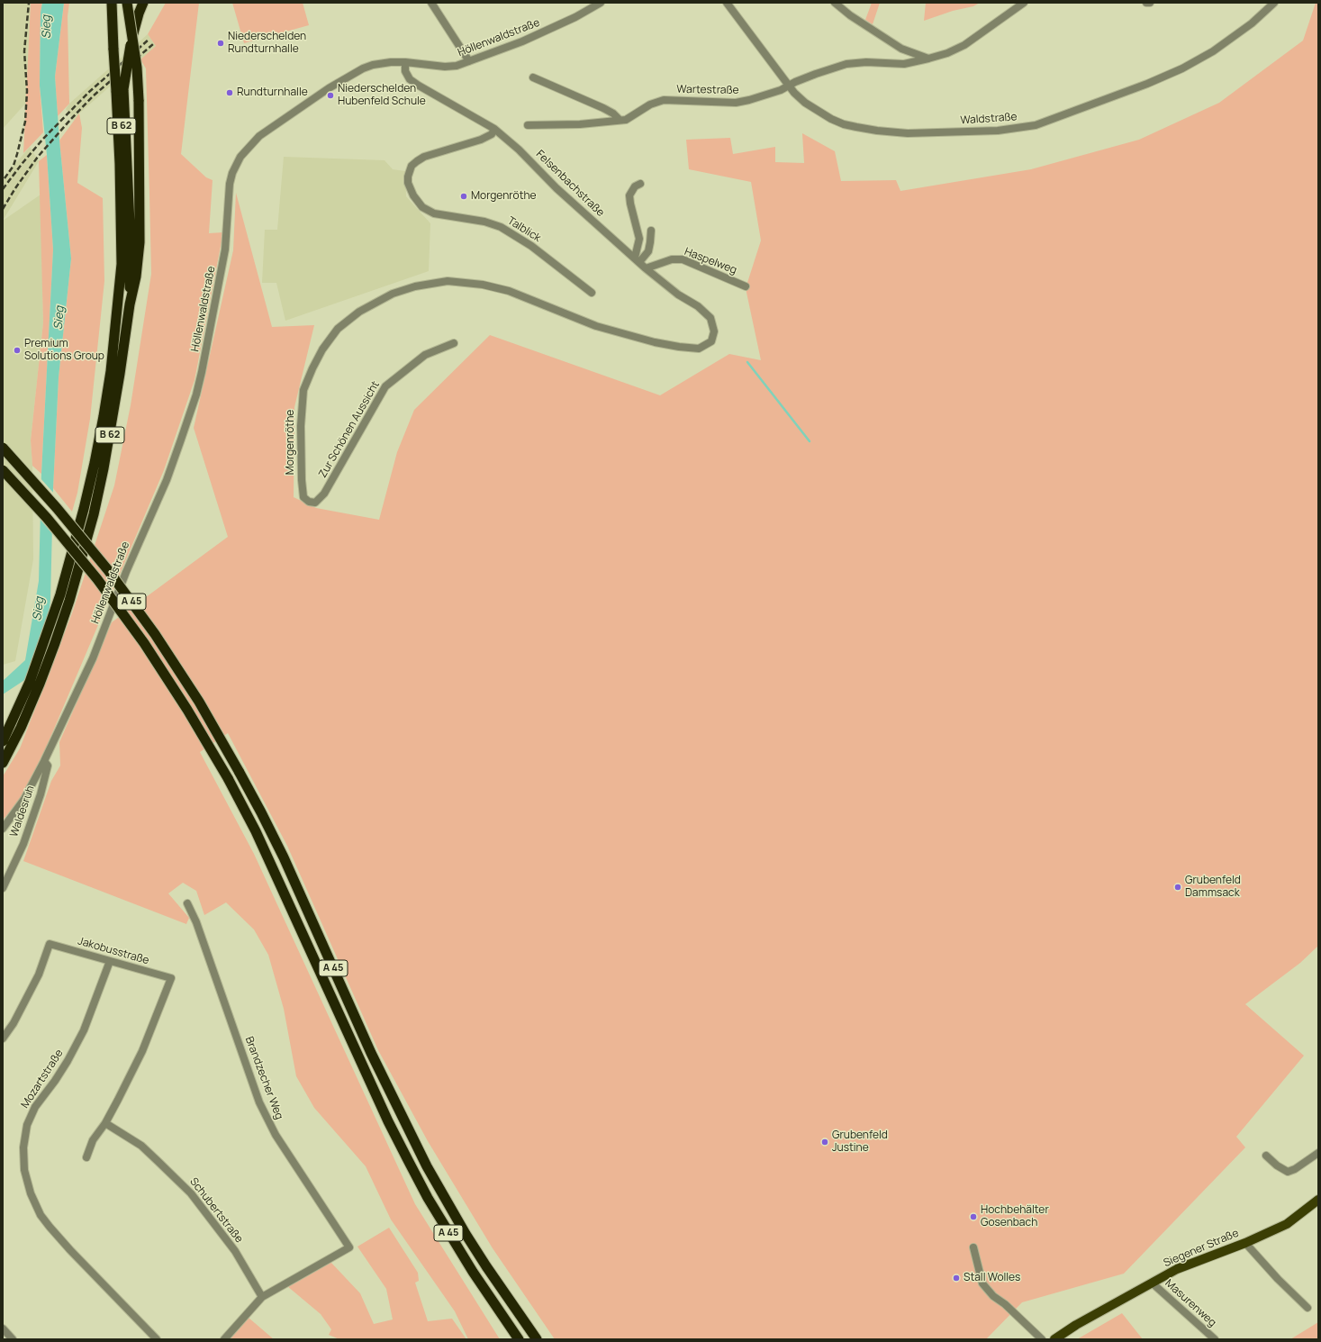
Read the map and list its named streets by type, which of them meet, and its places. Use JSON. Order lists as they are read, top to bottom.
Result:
{
  "streets": {
    "highway": ["B 62", "A 45"],
    "main road": ["Siegener Straße"],
    "street": [
      "Höllenwaldstraße",
      "Wartestraße",
      "Waldstraße",
      "Felsenbachstraße",
      "Talblick",
      "Haspelweg",
      "Zur Schönen Aussicht",
      "Morgenröthe",
      "Waldesruh",
      "Jakobusstraße",
      "Brandzecher Weg",
      "Mozartstraße",
      "Schubertstraße",
      "Masurenweg"
    ]
  },
  "crossings": [
    ["Höllenwaldstraße", "Felsenbachstraße"],
    ["Höllenwaldstraße", "Waldesruh"],
    ["Wartestraße", "Waldstraße"],
    ["Felsenbachstraße", "Talblick"],
    ["Felsenbachstraße", "Haspelweg"],
    ["Felsenbachstraße", "Morgenröthe"],
    ["Zur Schönen Aussicht", "Morgenröthe"],
    ["Jakobusstraße", "Mozartstraße"],
    ["Jakobusstraße", "Schubertstraße"],
    ["Brandzecher Weg", "Schubertstraße"],
    ["Siegener Straße", "Masurenweg"]
  ],
  "water": ["Sieg"],
  "places": [
    "Niederschelden Rundturnhalle",
    "Rundturnhalle",
    "Niederschelden Hubenfeld Schule",
    "Morgenröthe",
    "Premium Solutions Group",
    "Grubenfeld Dammsack",
    "Grubenfeld Justine",
    "Hochbehälter Gosenbach",
    "Stall Wolles"
  ]
}
